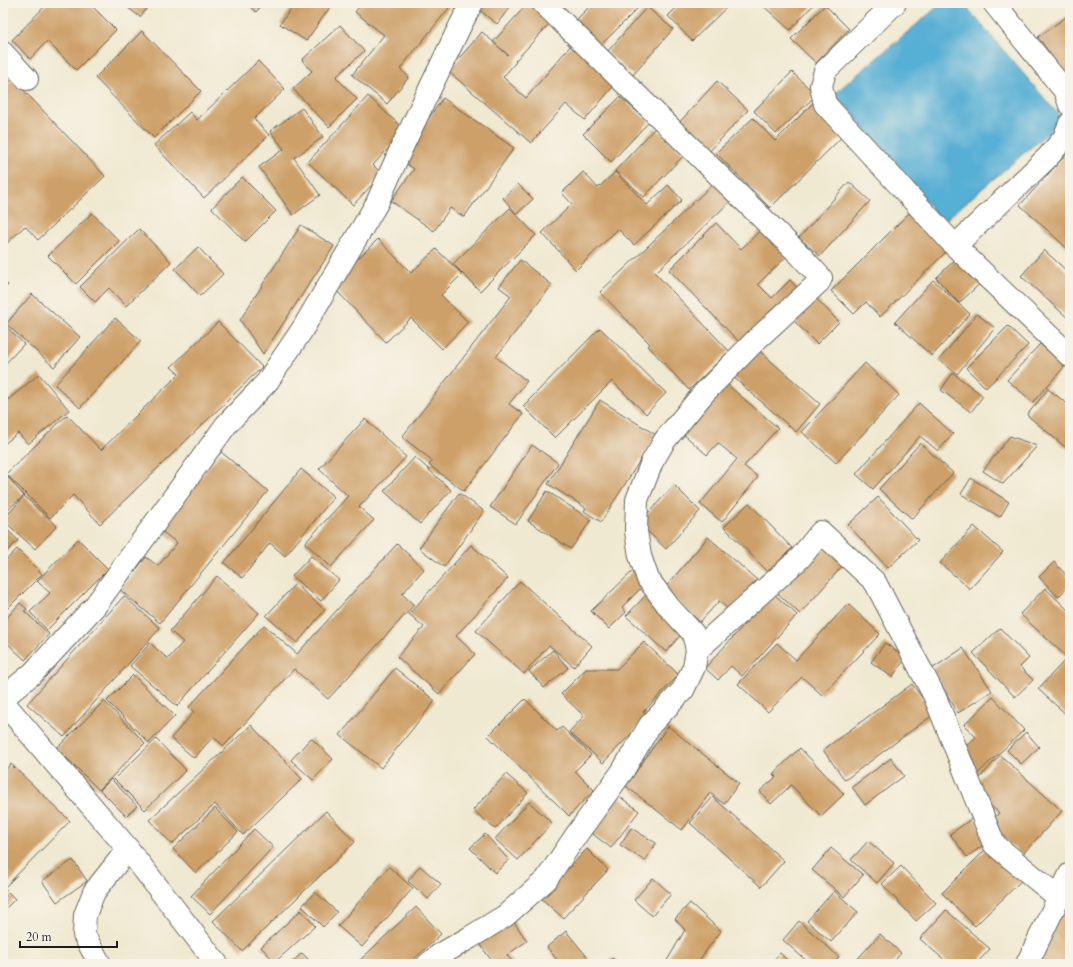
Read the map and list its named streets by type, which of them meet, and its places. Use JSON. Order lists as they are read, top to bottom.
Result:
{
  "scale_bar": "20 m"
}
